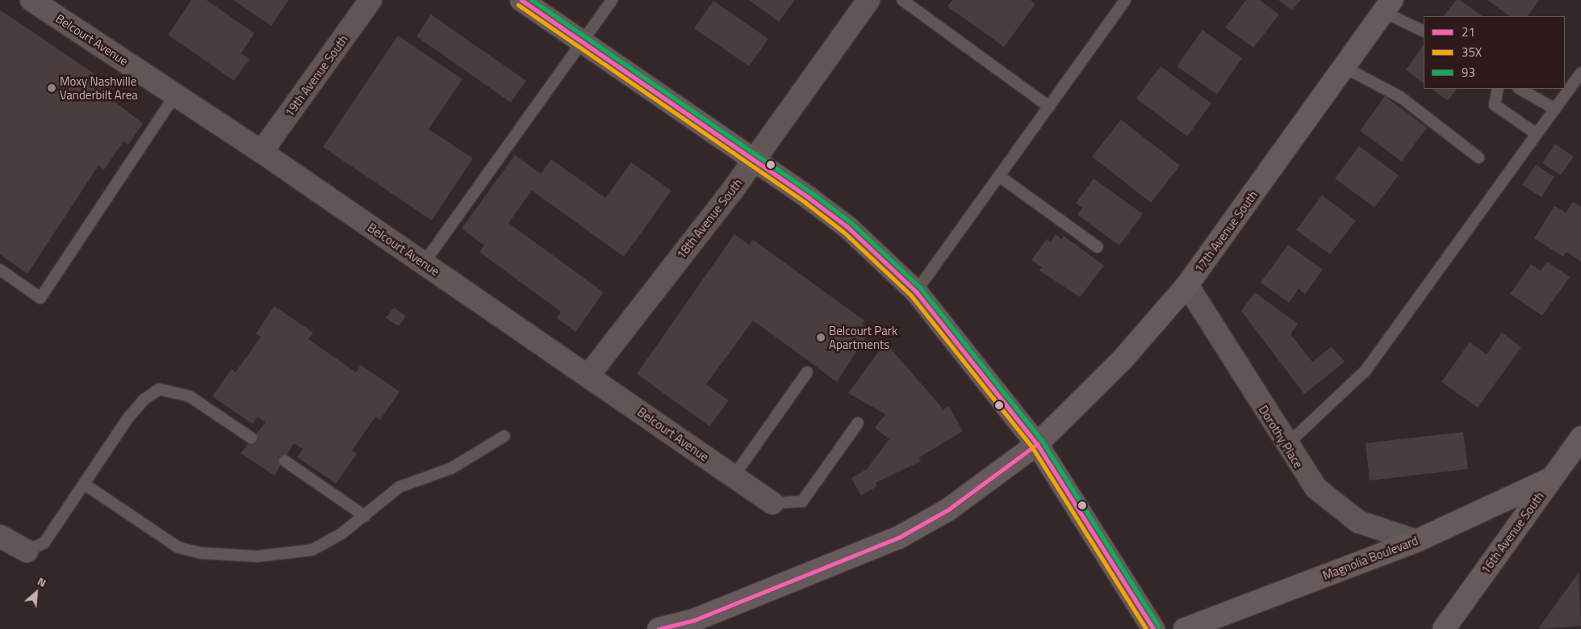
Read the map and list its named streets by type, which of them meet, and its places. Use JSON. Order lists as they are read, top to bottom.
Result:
{
  "streets": {
    "main road": ["17th Avenue South", "16th Avenue South", "Magnolia Boulevard"],
    "street": [
      "Belcourt Avenue",
      "19th Avenue South",
      "18th Avenue South",
      "Dorothy Place"
    ]
  },
  "crossings": [
    ["Belcourt Avenue", "19th Avenue South"],
    ["Belcourt Avenue", "18th Avenue South"],
    ["17th Avenue South", "Dorothy Place"],
    ["Dorothy Place", "Magnolia Boulevard"],
    ["16th Avenue South", "Magnolia Boulevard"]
  ],
  "places": ["Moxy Nashville Vanderbilt Area", "Belcourt Park Apartments"],
  "lines": ["transit line 21", "transit line 93", "transit line 35X"],
  "legend": ["21", "35X", "93"],
  "north": "top right"
}
